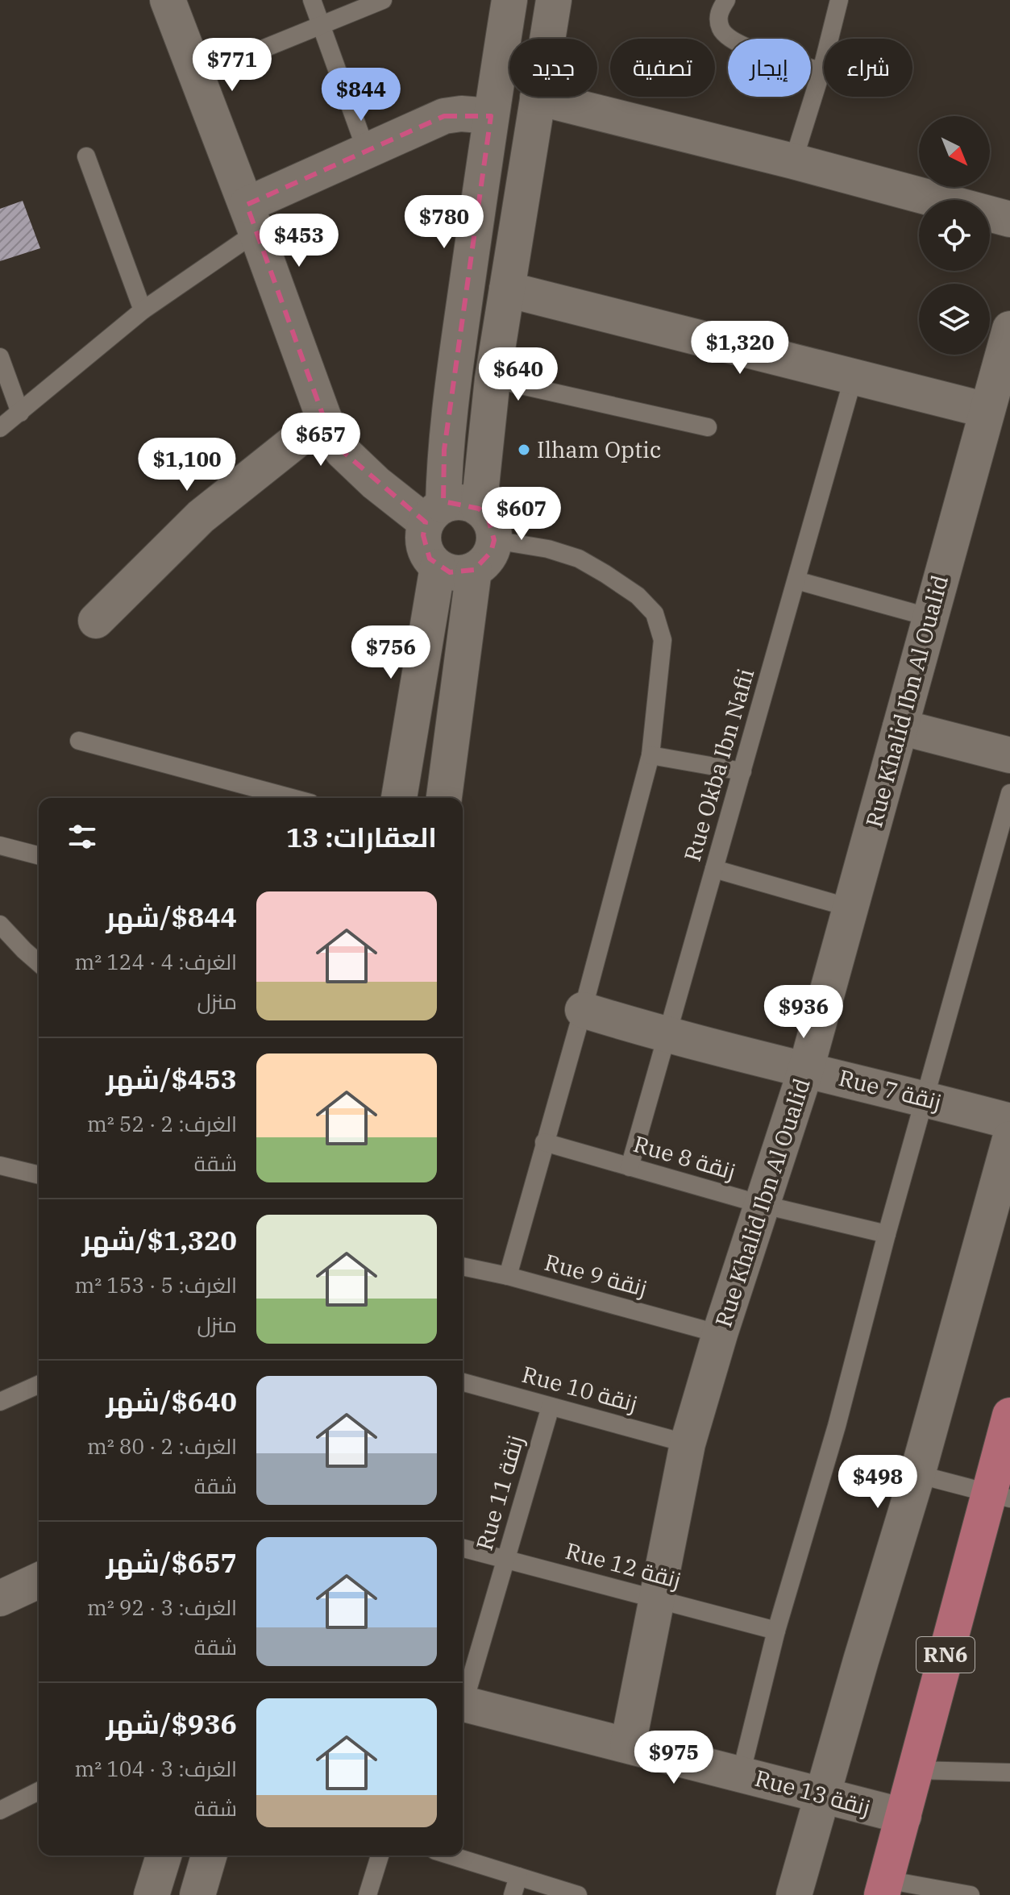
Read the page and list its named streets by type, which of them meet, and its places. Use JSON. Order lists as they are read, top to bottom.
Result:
{
  "streets": {
    "main road": ["RN6"],
    "street": ["Rue Khalid Ibn Al Oualid", "Rue 7 زنقة", "Rue 13 زنقة"],
    "lane": [
      "Rue Okba Ibn Nafii",
      "Rue 8 زنقة",
      "Rue 9 زنقة",
      "Rue 10 زنقة",
      "Rue 11 زنقة",
      "Rue 12 زنقة"
    ]
  },
  "crossings": [
    ["Rue Khalid Ibn Al Oualid", "Rue 7 زنقة"],
    ["Rue Khalid Ibn Al Oualid", "Rue 8 زنقة"],
    ["Rue Khalid Ibn Al Oualid", "Rue 9 زنقة"],
    ["Rue Khalid Ibn Al Oualid", "Rue 10 زنقة"],
    ["Rue Khalid Ibn Al Oualid", "Rue 12 زنقة"],
    ["Rue Khalid Ibn Al Oualid", "Rue 13 زنقة"],
    ["Rue Okba Ibn Nafii", "Rue 7 زنقة"],
    ["Rue Okba Ibn Nafii", "Rue 8 زنقة"],
    ["Rue 10 زنقة", "Rue 11 زنقة"],
    ["Rue 11 زنقة", "Rue 12 زنقة"],
    ["RN6", "Rue 13 زنقة"]
  ],
  "places": ["Ilham Optic"],
  "north": "bottom right",
  "page": {
    "price": [
      "$771",
      "$844",
      "$780",
      "$453",
      "$1,320",
      "$640",
      "$657",
      "$1,100",
      "$607",
      "$756",
      "$936",
      "$498",
      "$975"
    ],
    "chip": [
      "شراء",
      "إيجار",
      "تصفية",
      "جديد"
    ],
    "heading": "العقارات: 13",
    "list": [
      {
        "name": "$844/شهر",
        "note": "الغرف: 4 · 124 m² · منزل"
      },
      {
        "name": "$453/شهر",
        "note": "الغرف: 2 · 52 m² · شقة"
      },
      {
        "name": "$1,320/شهر",
        "note": "الغرف: 5 · 153 m² · منزل"
      },
      {
        "name": "$640/شهر",
        "note": "الغرف: 2 · 80 m² · شقة"
      },
      {
        "name": "$657/شهر",
        "note": "الغرف: 3 · 92 m² · شقة"
      },
      {
        "name": "$936/شهر",
        "note": "الغرف: 3 · 104 m² · شقة"
      }
    ]
  }
}
